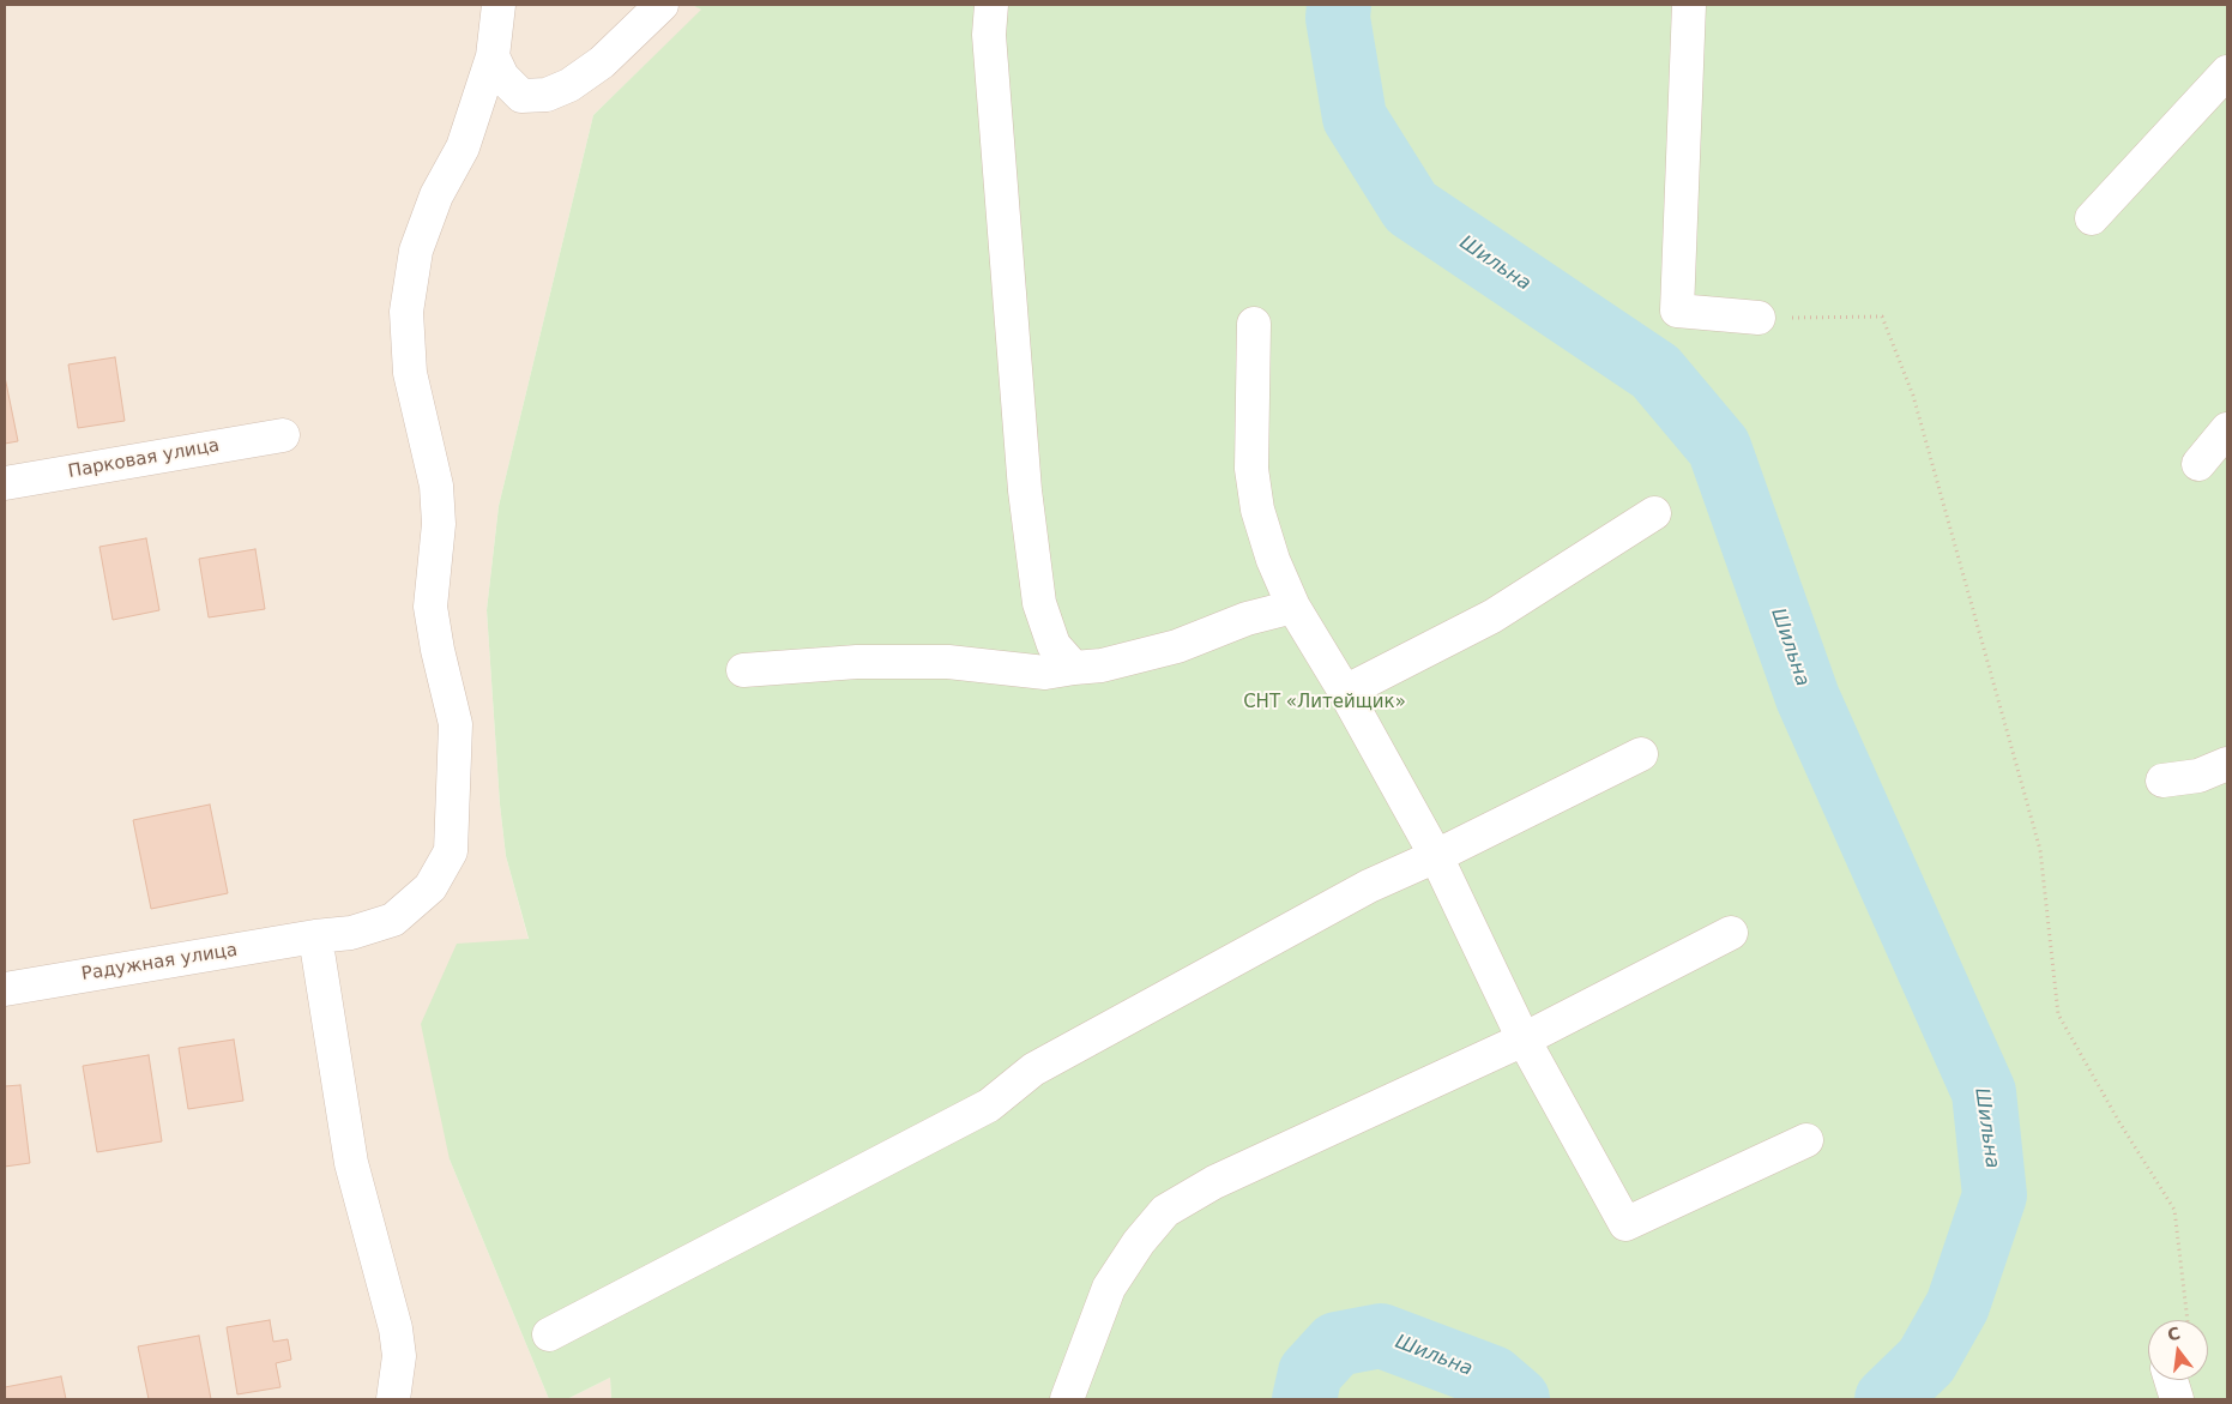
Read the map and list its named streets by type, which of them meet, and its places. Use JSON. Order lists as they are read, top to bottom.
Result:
{
  "streets": {
    "street": ["Парковая улица", "Радужная улица"]
  },
  "water": ["Шильна"],
  "parks": ["СНТ «Литейщик»"],
  "north": "top"
}
